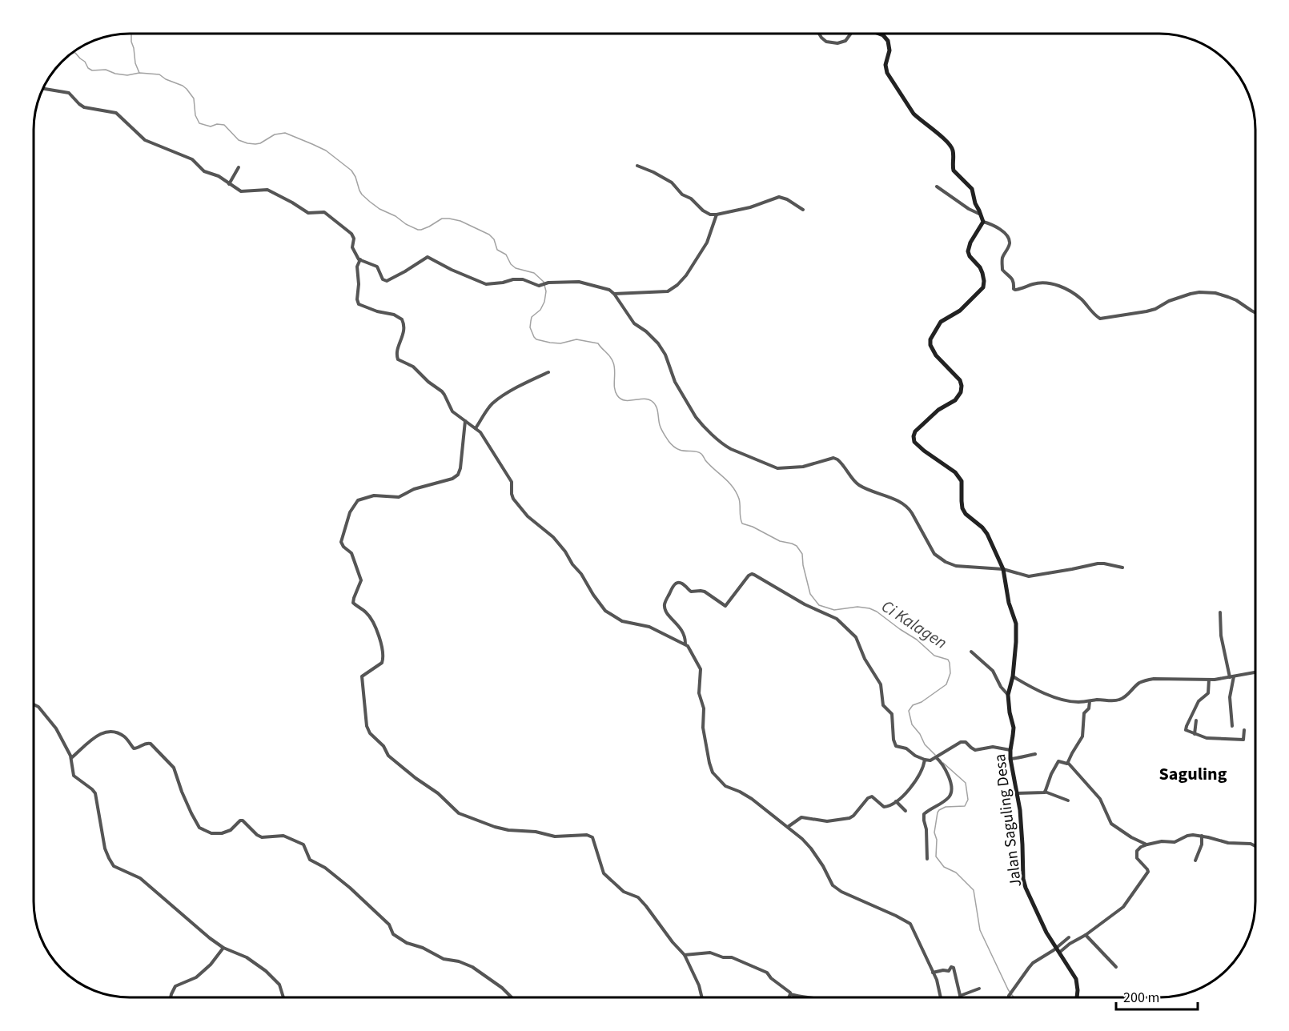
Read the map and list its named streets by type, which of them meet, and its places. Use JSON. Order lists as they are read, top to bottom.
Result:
{
  "streets": {
    "street": ["Jalan Saguling Desa"]
  },
  "districts": ["Saguling"],
  "water": ["Ci Kalagen"],
  "scale_bar": "200 m"
}
